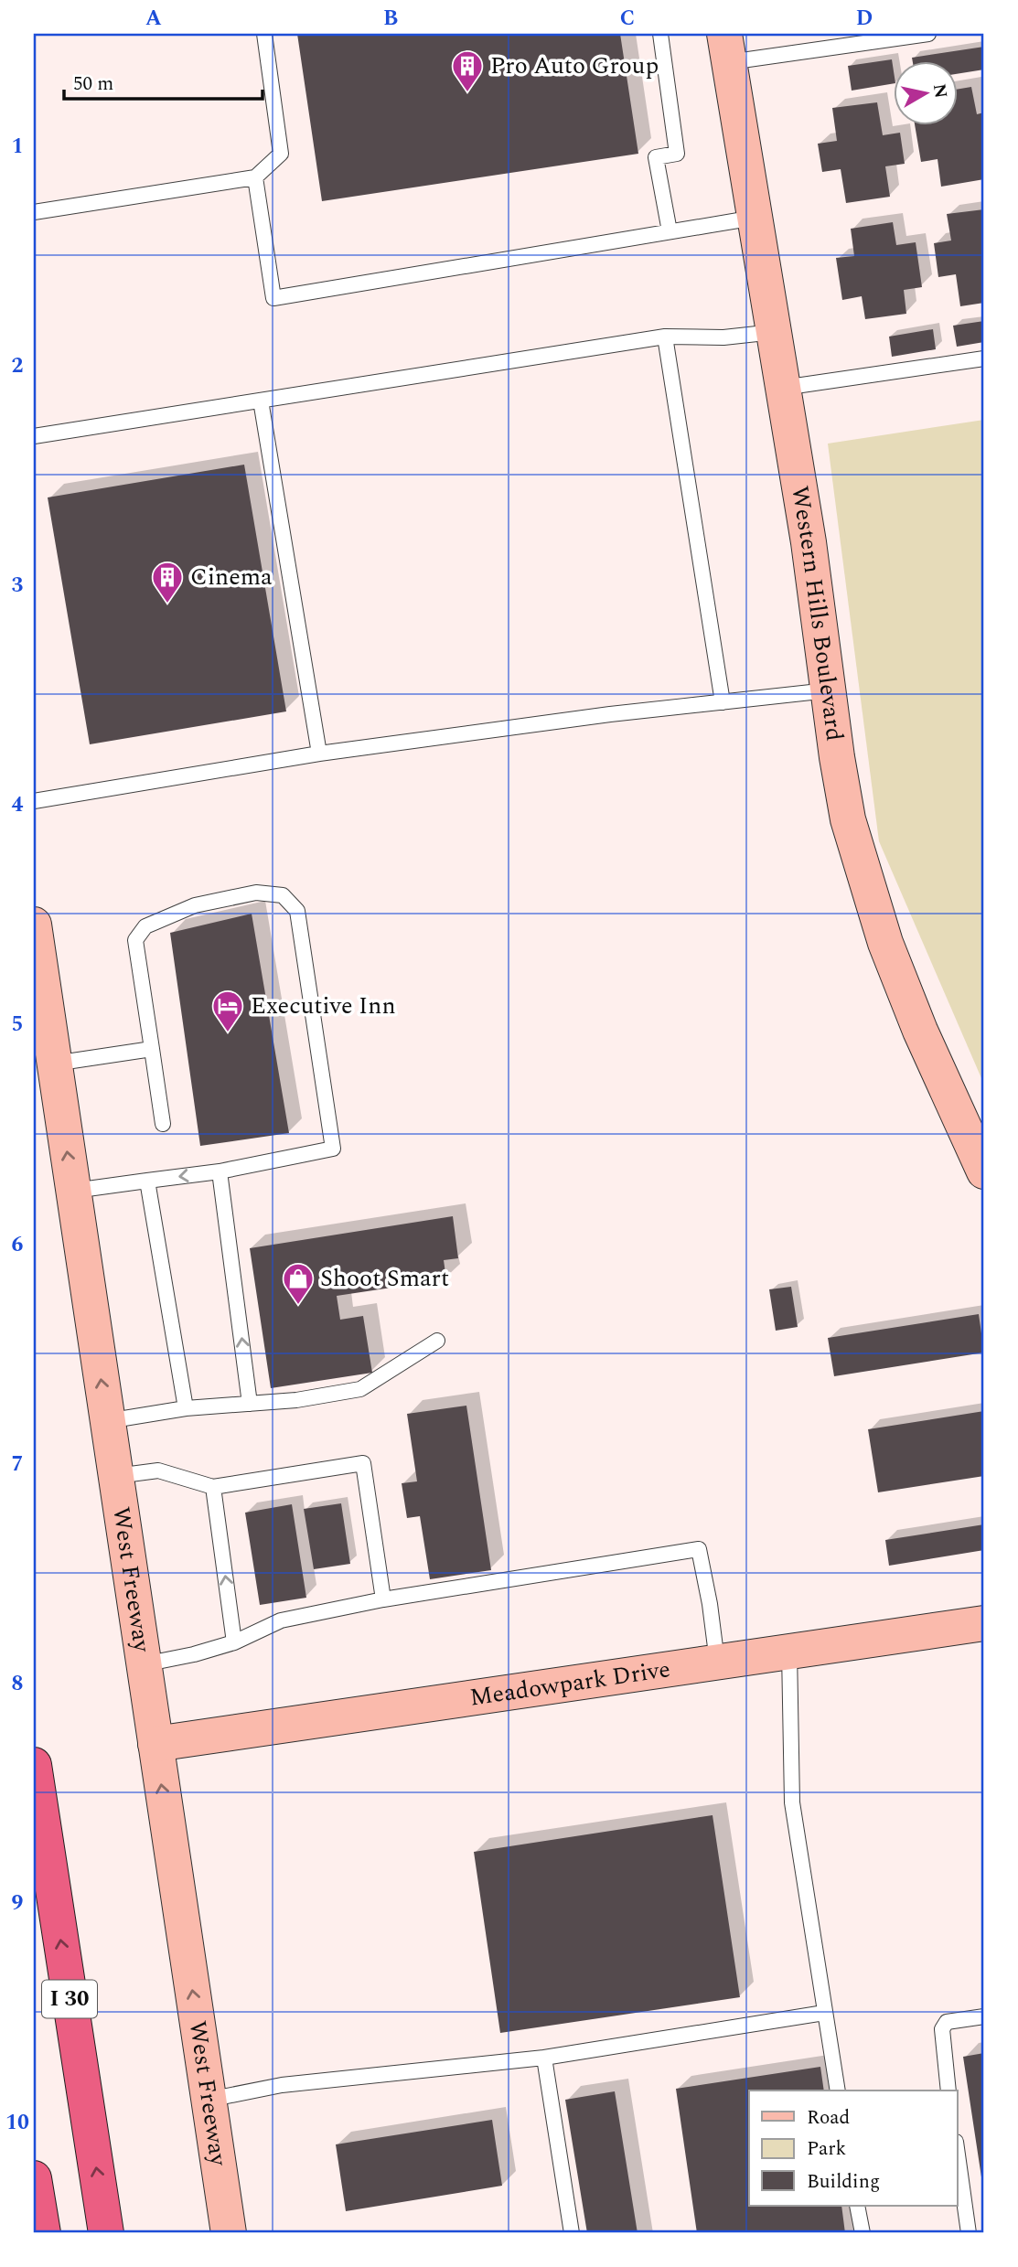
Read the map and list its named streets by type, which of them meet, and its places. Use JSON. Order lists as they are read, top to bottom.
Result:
{
  "streets": {
    "highway": ["I 30"],
    "street": ["Western Hills Boulevard", "West Freeway", "Meadowpark Drive"]
  },
  "crossings": [
    ["West Freeway", "Meadowpark Drive"]
  ],
  "one_way": ["West Freeway"],
  "places": {
    "building": ["Pro Auto Group", "Cinema"],
    "hotel": ["Executive Inn"],
    "shop": ["Shoot Smart"]
  },
  "legend": ["Road", "Park", "Building"],
  "scale_bar": "50 m",
  "north": "right",
  "grid": {
    "columns": [
      "A",
      "B",
      "C",
      "D"
    ],
    "rows": [
      "1",
      "2",
      "3",
      "4",
      "5",
      "6",
      "7",
      "8",
      "9",
      "10"
    ]
  }
}
